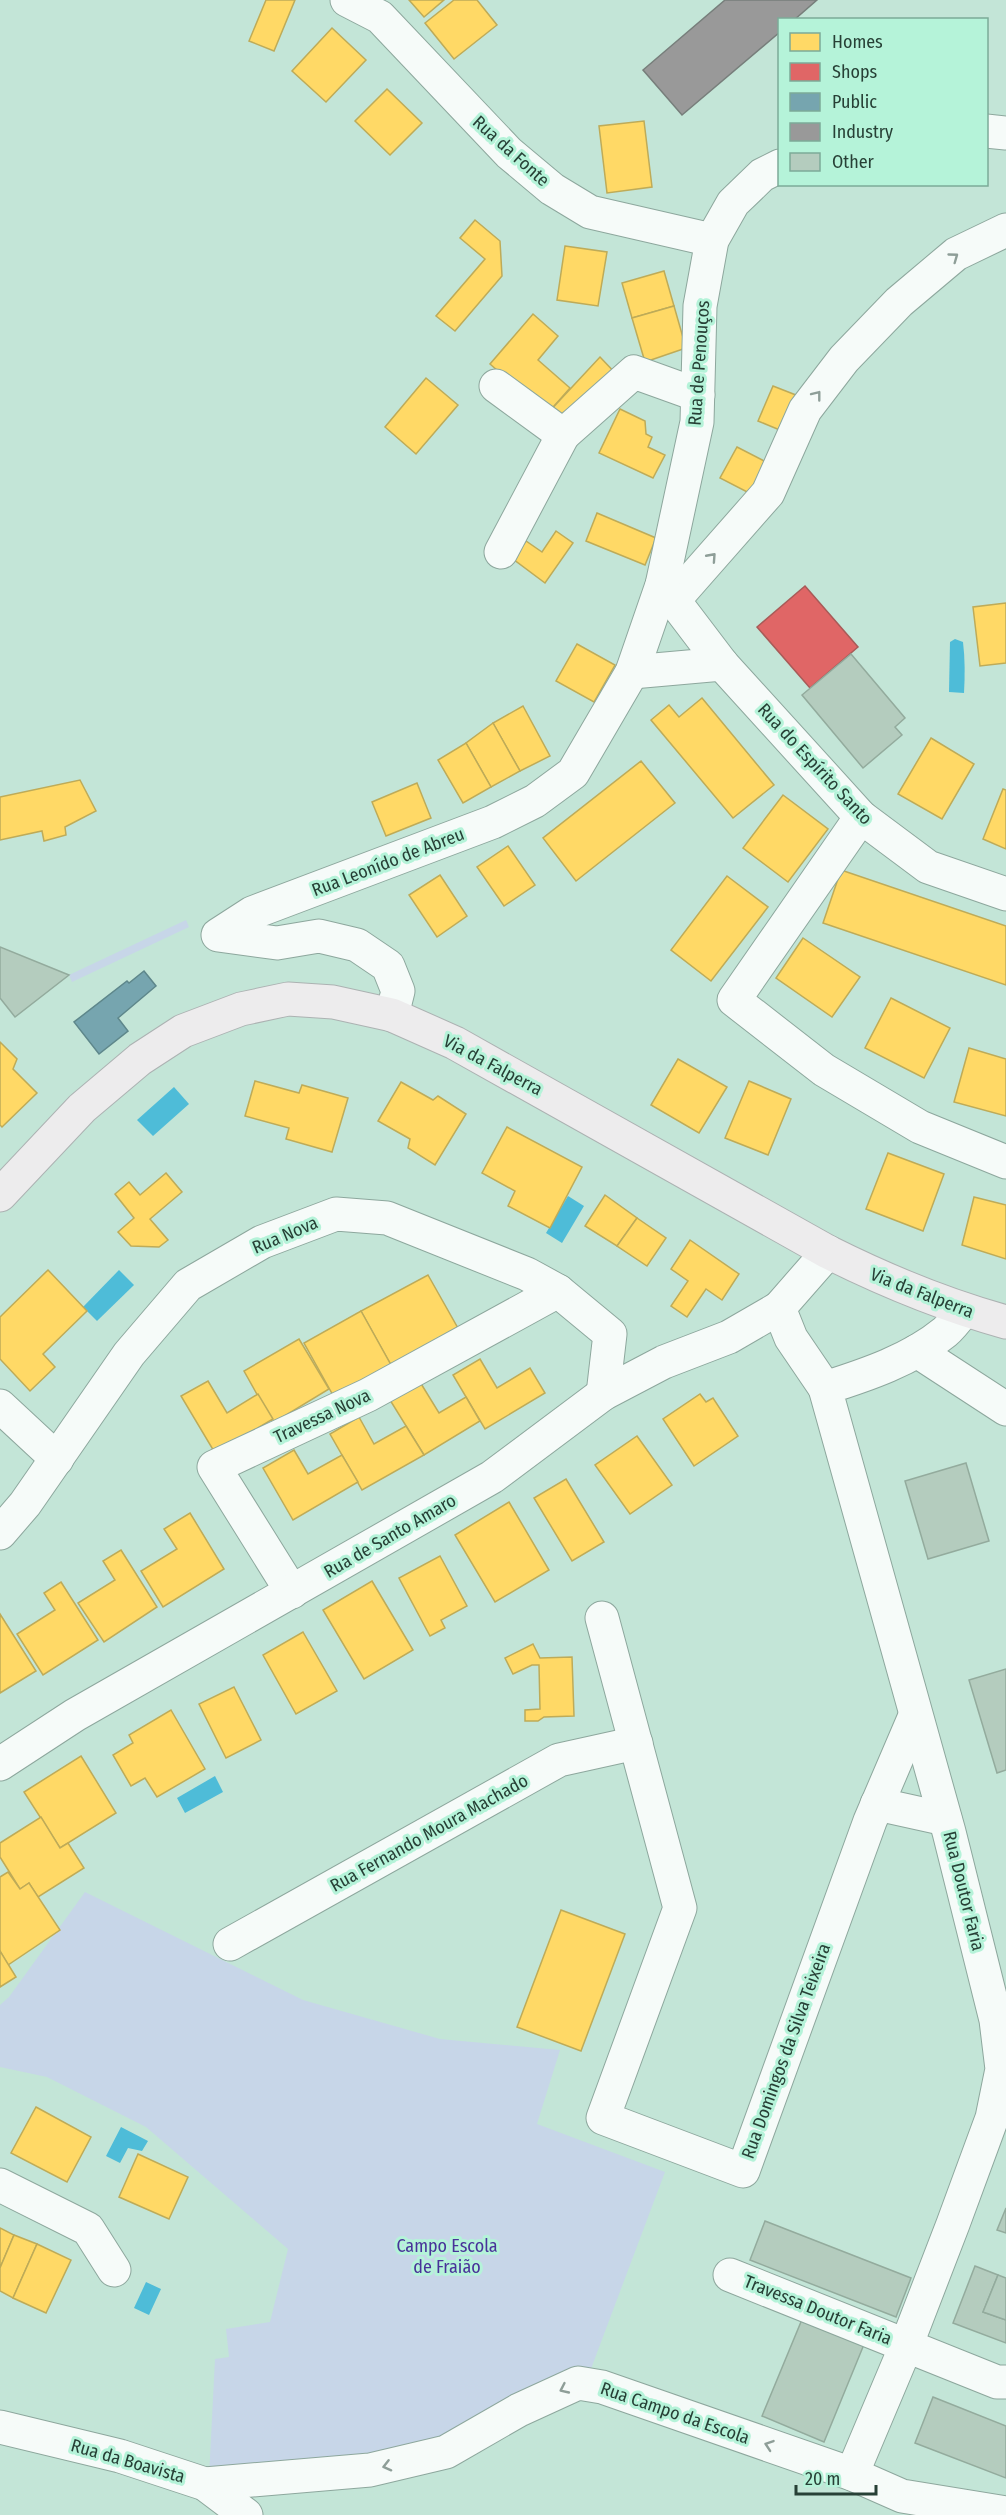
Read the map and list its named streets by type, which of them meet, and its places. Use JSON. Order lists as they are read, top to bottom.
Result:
{
  "streets": {
    "main road": ["Via da Falperra"],
    "street": [
      "Rua da Fonte",
      "Rua de Penouços",
      "Rua do Espírito Santo",
      "Rua Leonído de Abreu",
      "Rua Nova",
      "Travessa Nova",
      "Rua de Santo Amaro",
      "Rua Fernando Moura Machado",
      "Rua Doutor Faria",
      "Rua Domingos da Silva Teixeira",
      "Travessa Doutor Faria",
      "Rua Campo da Escola",
      "Rua da Boavista"
    ]
  },
  "crossings": [
    ["Rua da Fonte", "Rua de Penouços"],
    ["Rua de Penouços", "Rua do Espírito Santo"],
    ["Rua de Penouços", "Rua Leonído de Abreu"],
    ["Rua do Espírito Santo", "Rua Leonído de Abreu"],
    ["Rua Leonído de Abreu", "Via da Falperra"],
    ["Via da Falperra", "Rua de Santo Amaro"],
    ["Rua Nova", "Travessa Nova"],
    ["Rua Nova", "Rua de Santo Amaro"],
    ["Travessa Nova", "Rua de Santo Amaro"],
    ["Rua de Santo Amaro", "Rua Doutor Faria"],
    ["Rua Fernando Moura Machado", "Rua Domingos da Silva Teixeira"],
    ["Rua Doutor Faria", "Rua Domingos da Silva Teixeira"],
    ["Rua Doutor Faria", "Travessa Doutor Faria"],
    ["Rua Doutor Faria", "Rua Campo da Escola"],
    ["Rua Campo da Escola", "Rua da Boavista"]
  ],
  "one_way": ["Rua Campo da Escola"],
  "parks": ["Campo Escola de Fraião"],
  "legend": [
    "Homes",
    "Shops",
    "Public",
    "Industry",
    "Other"
  ],
  "scale_bar": "20 m"
}
